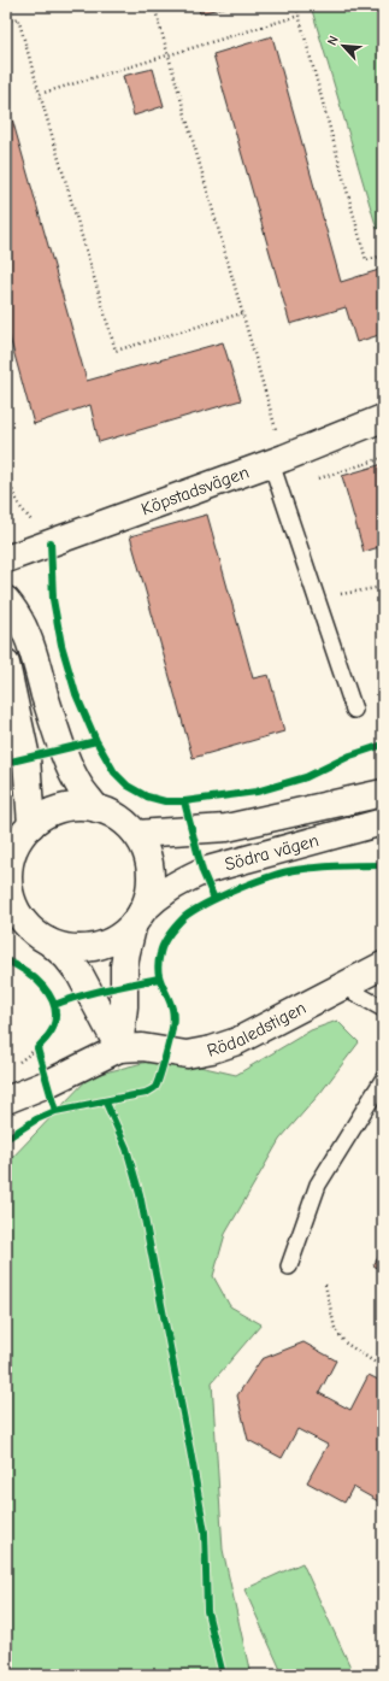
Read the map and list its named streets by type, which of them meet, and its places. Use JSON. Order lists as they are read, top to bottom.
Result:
{
  "streets": {
    "street": ["Köpstadsvägen", "Södra vägen", "Rödaledstigen"]
  },
  "north": "top left"
}
